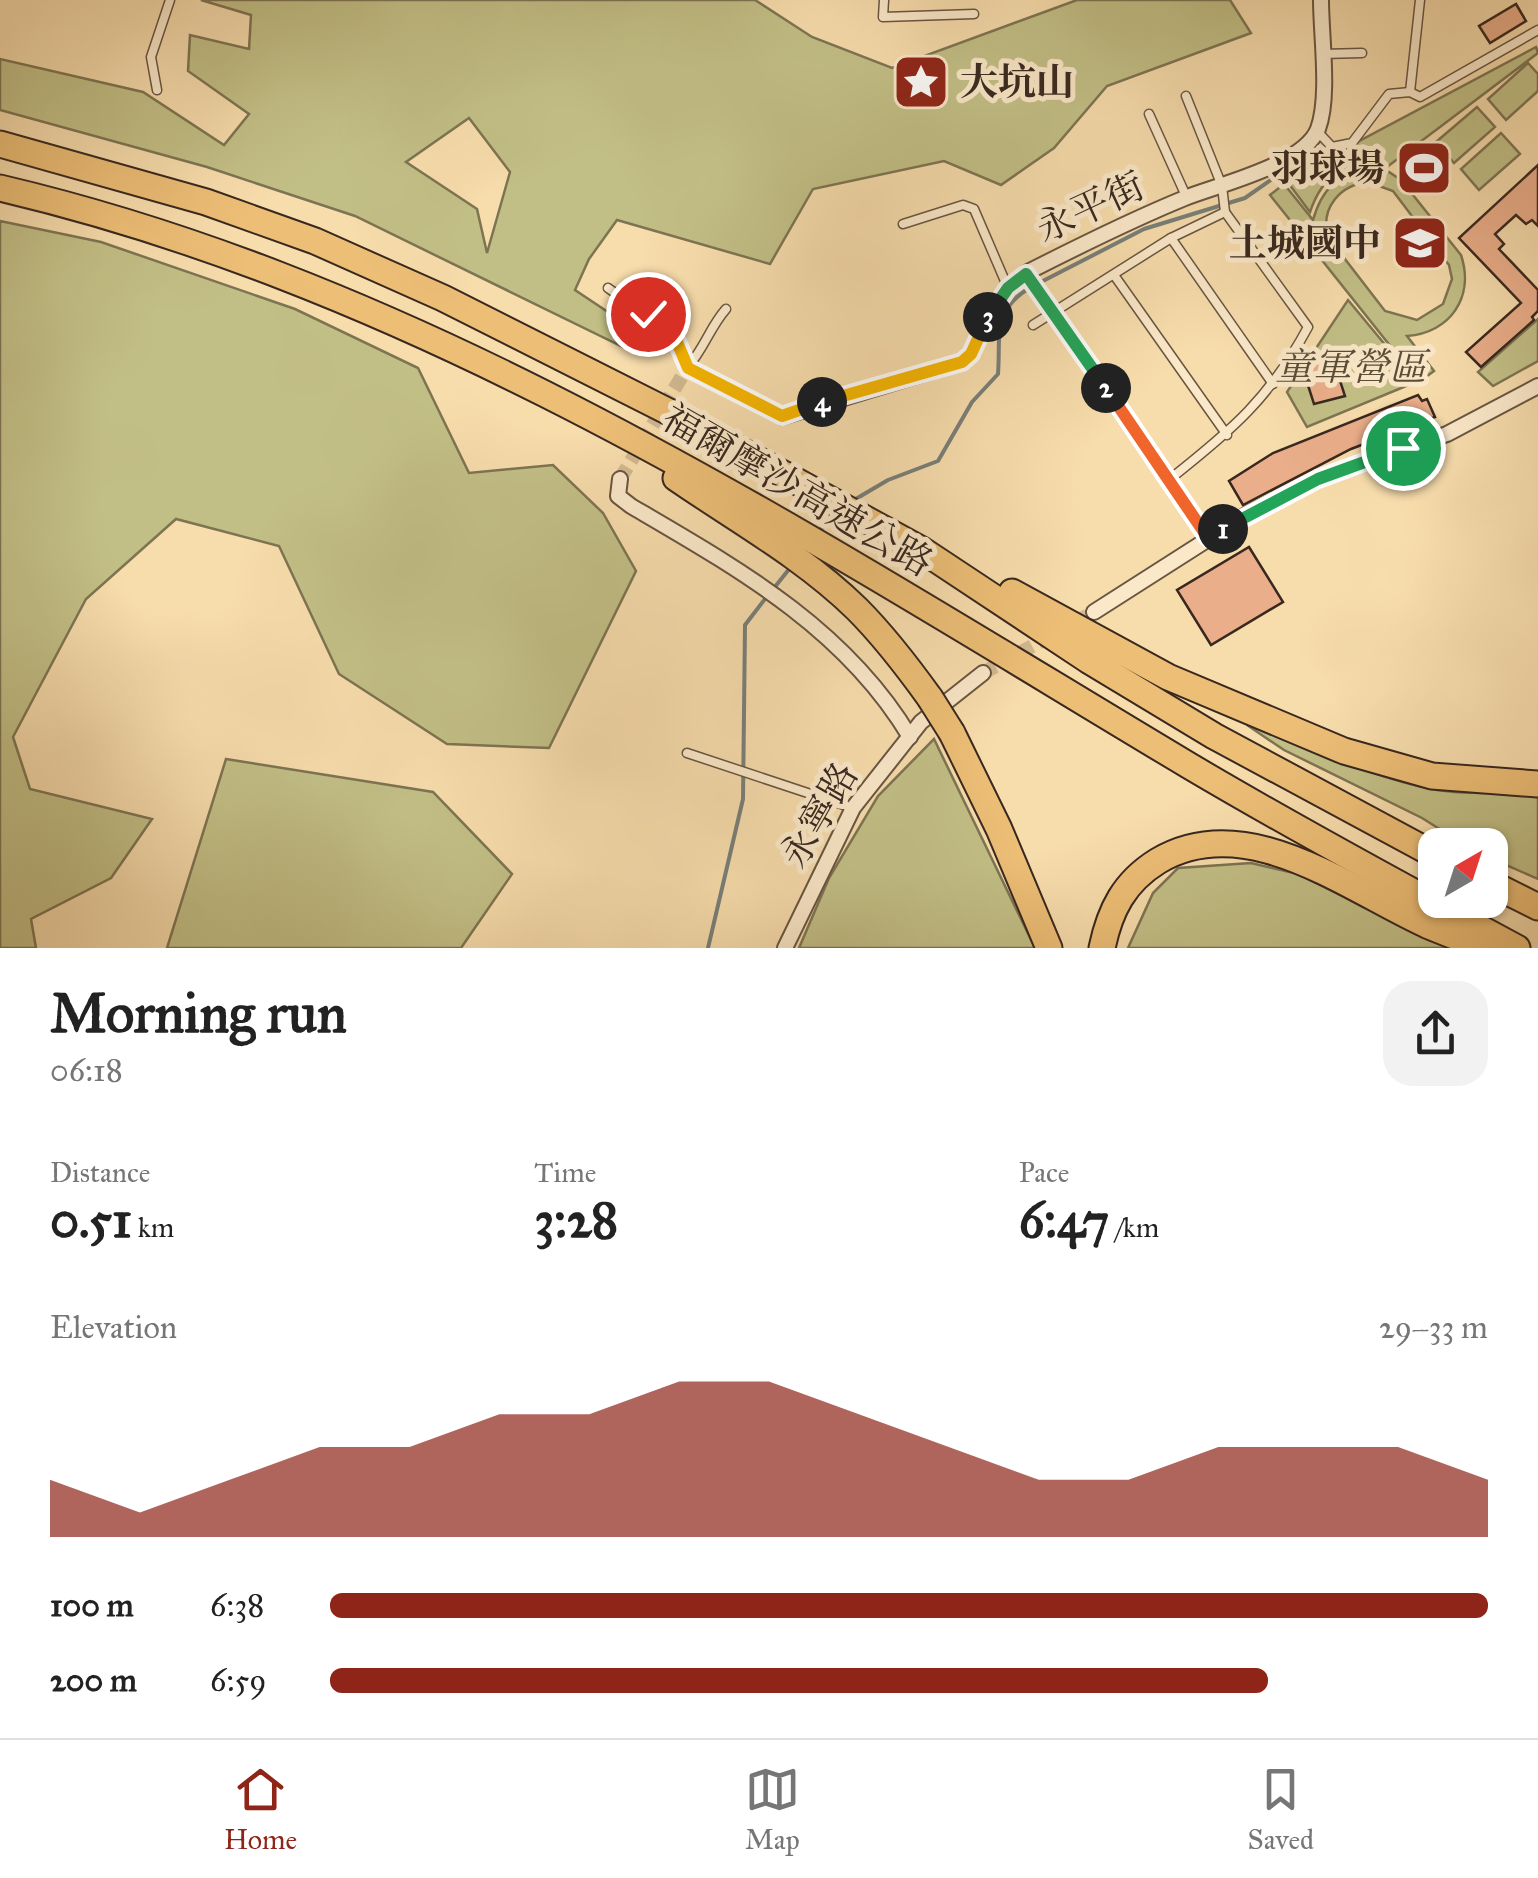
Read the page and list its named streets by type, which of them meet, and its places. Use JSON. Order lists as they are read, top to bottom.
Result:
{
  "streets": {
    "highway": ["福爾摩沙高速公路"],
    "street": ["永平街", "永寧路"]
  },
  "parks": ["童軍營區"],
  "places": {
    "place": ["大坑山"],
    "sports": ["羽球場"],
    "school or university": ["土城國中"]
  },
  "north": "top right",
  "page": {
    "pins": [
      "3",
      "2",
      "4",
      "1"
    ],
    "heading": ["Morning run", "06:18"],
    "stats": [
      ["Distance", "0.51 km"],
      ["Time", "3:28"],
      ["Pace", "6:47 /km"]
    ],
    "chart": ["Elevation", "29–33 m"],
    "list": [
      {
        "name": "100 m",
        "note": "6:38"
      },
      {
        "name": "200 m",
        "note": "6:59"
      }
    ],
    "tabs": ["Home", "Map", "Saved"]
  }
}
